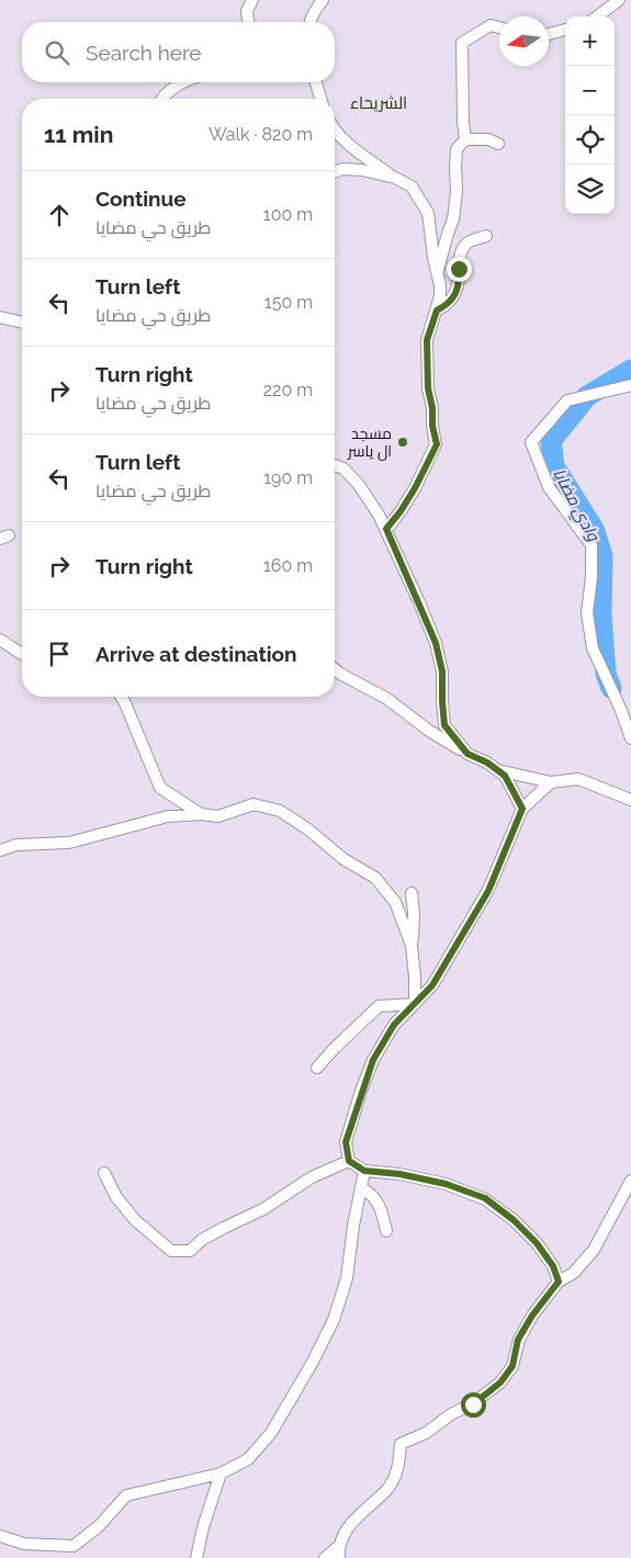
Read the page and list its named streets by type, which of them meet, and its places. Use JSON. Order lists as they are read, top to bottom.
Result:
{
  "districts": ["الشريحاء"],
  "water": ["وادي مضايا"],
  "places": ["مسجد ال ياسر"],
  "north": "left",
  "page": {
    "map_buttons": ["+", "−"],
    "search": "Search here",
    "heading": ["11 min", "Walk · 820 m"],
    "list": [
      ["Continue", "طريق حي مضايا", "100 m"],
      ["Turn left", "طريق حي مضايا", "150 m"],
      ["Turn right", "طريق حي مضايا", "220 m"],
      ["Turn left", "طريق حي مضايا", "190 m"],
      ["Turn right", "160 m"],
      "Arrive at destination"
    ]
  }
}
